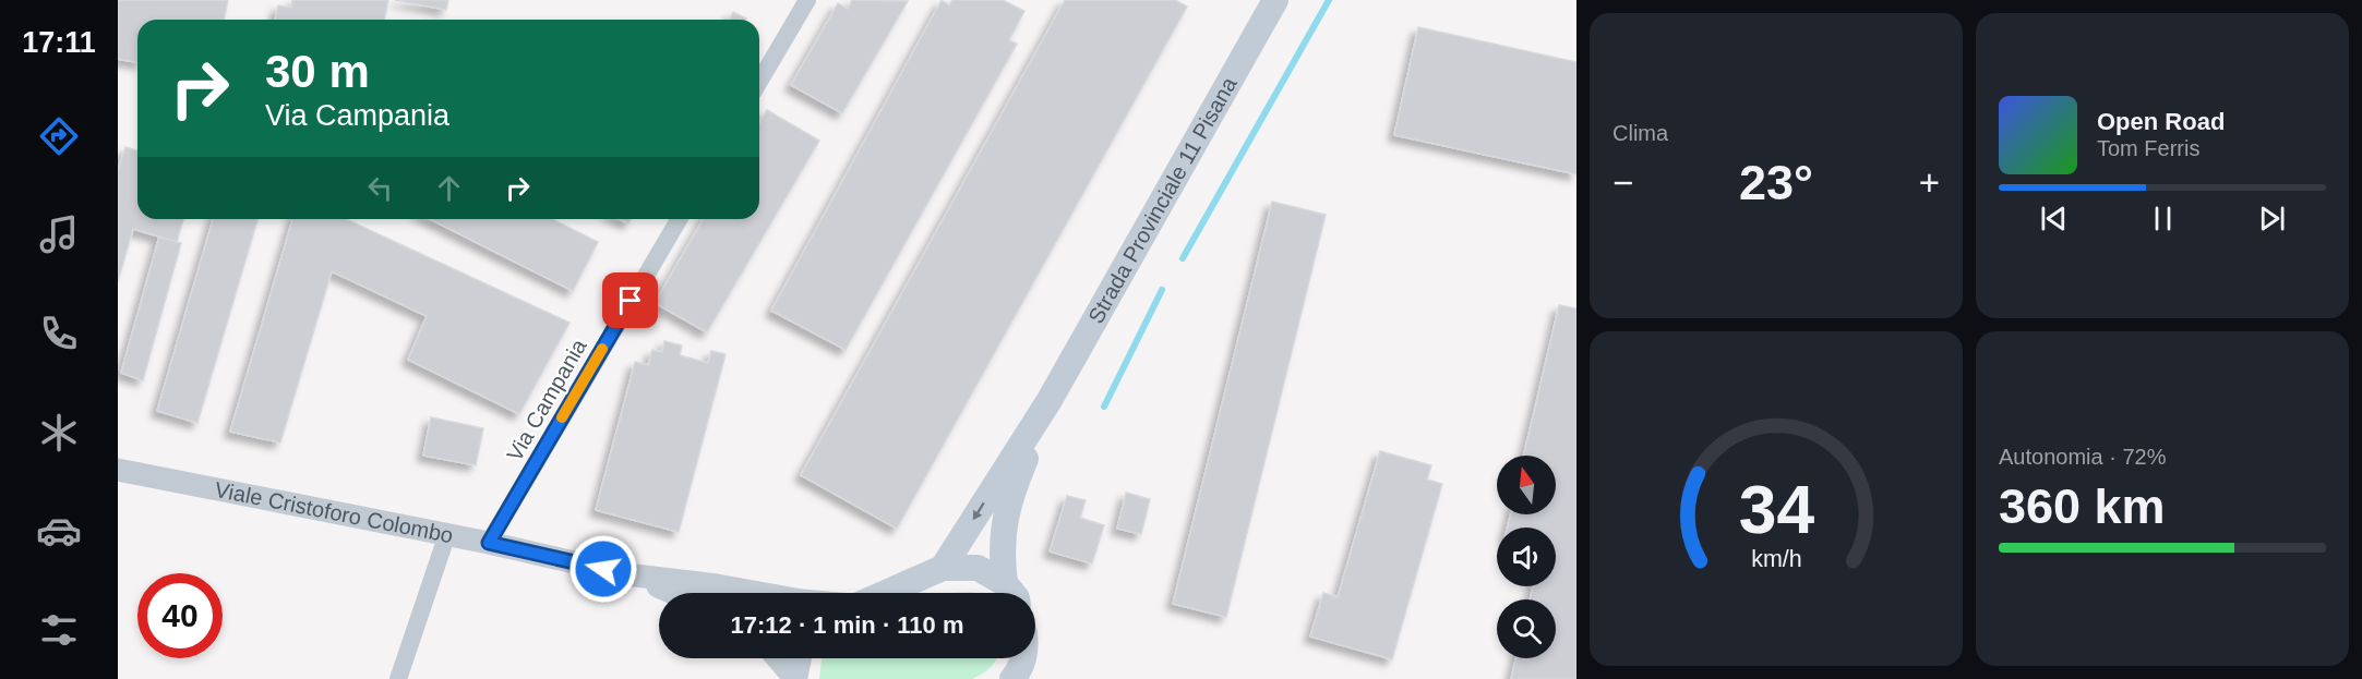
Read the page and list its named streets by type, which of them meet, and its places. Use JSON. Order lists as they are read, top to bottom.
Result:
{
  "streets": {
    "main road": ["Strada Provinciale 11 Pisana"],
    "street": ["Via Campania", "Viale Cristoforo Colombo"]
  },
  "crossings": [
    ["Via Campania", "Viale Cristoforo Colombo"]
  ],
  "north": "top",
  "page": {
    "tabs": "17:11",
    "tile": [
      "Clima",
      ["Autonomia · 72%", "360 km"]
    ],
    "turn": ["30 m", "Via Campania"],
    "song": ["Open Road", "Tom Ferris"],
    "heat": ["−", "23°", "+"],
    "limit": "40",
    "trip": "17:12 · 1 min · 110 m",
    "gauge": ["34", "km/h"]
  }
}
